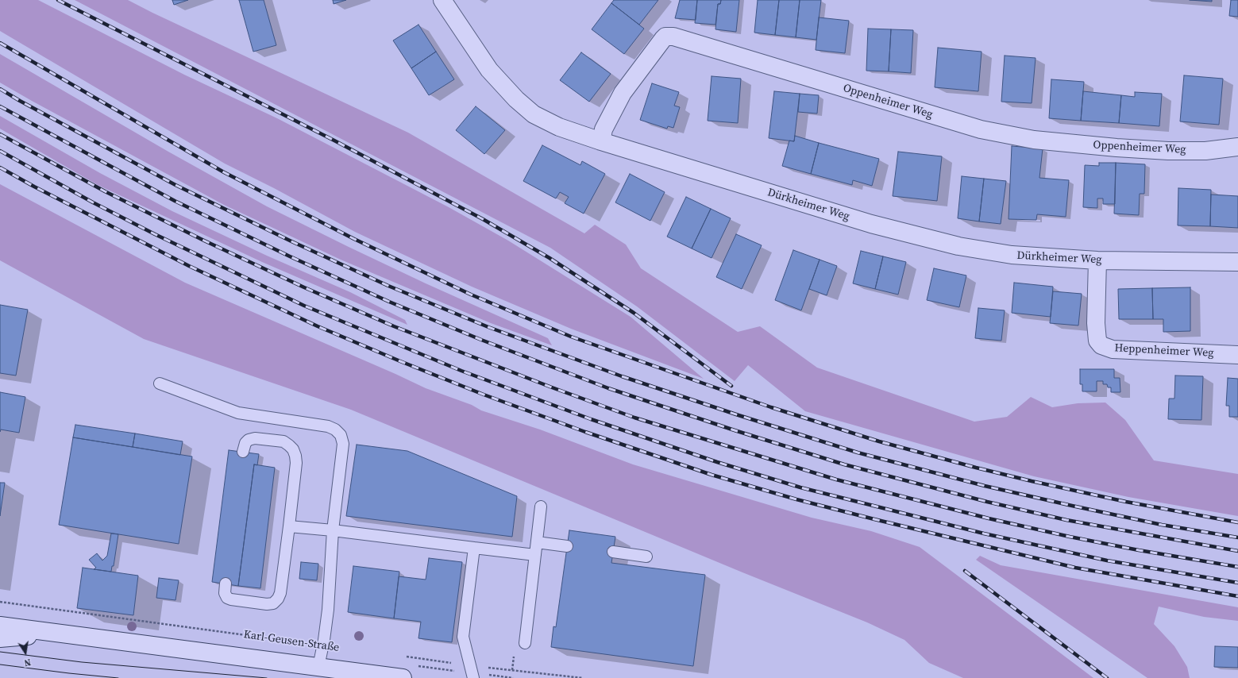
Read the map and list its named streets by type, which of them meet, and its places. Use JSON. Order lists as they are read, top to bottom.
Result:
{
  "streets": {
    "street": [
      "Oppenheimer Weg",
      "Dürkheimer Weg",
      "Heppenheimer Weg",
      "Karl-Geusen-Straße"
    ]
  },
  "crossings": [
    ["Oppenheimer Weg", "Dürkheimer Weg"],
    ["Dürkheimer Weg", "Heppenheimer Weg"]
  ],
  "north": "bottom"
}
